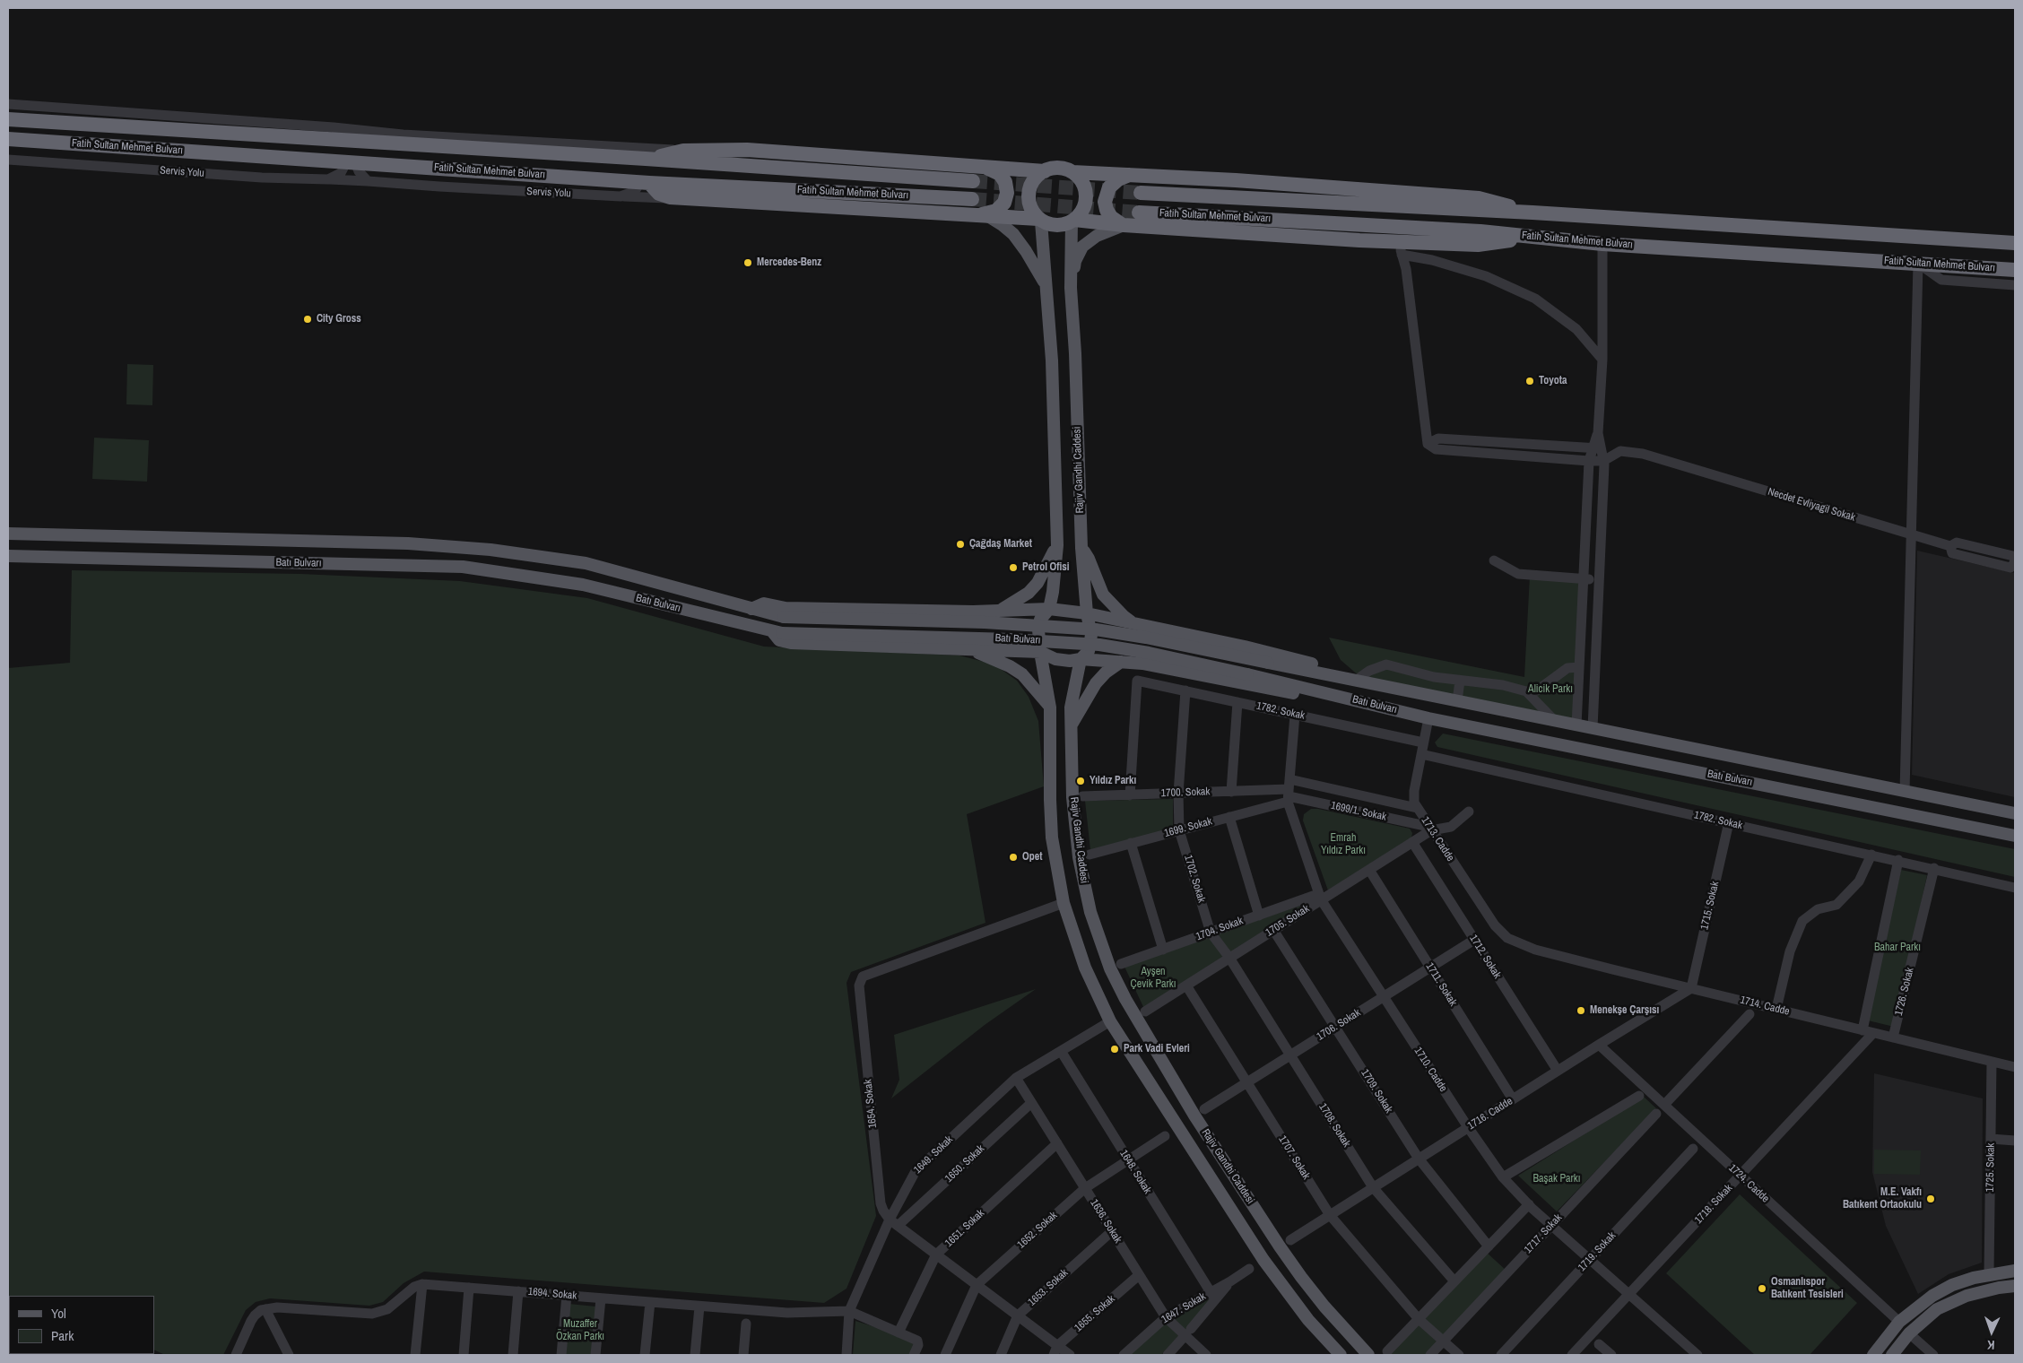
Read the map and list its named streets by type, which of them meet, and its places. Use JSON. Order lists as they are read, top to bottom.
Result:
{
  "streets": {
    "highway": ["Fatih Sultan Mehmet Bulvarı"],
    "main road": ["Rajiv Gandhi Caddesi", "Batı Bulvarı"],
    "street": [
      "Servis Yolu",
      "Necdet Evliyagil Sokak",
      "1782. Sokak",
      "1700. Sokak",
      "1699/1. Sokak",
      "1699. Sokak",
      "1713. Cadde",
      "1702. Sokak",
      "1715. Sokak",
      "1705. Sokak",
      "1704. Sokak",
      "1712. Sokak",
      "1711. Sokak",
      "1726. Sokak",
      "1714. Cadde",
      "1706. Sokak",
      "1710. Cadde",
      "1709. Sokak",
      "1654. Sokak",
      "1716. Cadde",
      "1708. Sokak",
      "1649. Sokak",
      "1707. Sokak",
      "1650. Sokak",
      "1725. Sokak",
      "1648. Sokak",
      "1724. Cadde",
      "1718. Sokak",
      "1636. Sokak",
      "1651. Sokak",
      "1652. Sokak",
      "1717. Sokak",
      "1719. Sokak",
      "1653. Sokak",
      "1694. Sokak",
      "1647. Sokak",
      "1655. Sokak"
    ]
  },
  "crossings": [
    ["Rajiv Gandhi Caddesi", "Batı Bulvarı"],
    ["Rajiv Gandhi Caddesi", "1654. Sokak"],
    ["Rajiv Gandhi Caddesi", "1649. Sokak"],
    ["Batı Bulvarı", "1713. Cadde"],
    ["1782. Sokak", "1700. Sokak"],
    ["1782. Sokak", "1713. Cadde"],
    ["1782. Sokak", "1702. Sokak"],
    ["1782. Sokak", "1715. Sokak"],
    ["1782. Sokak", "1726. Sokak"],
    ["1782. Sokak", "1710. Cadde"],
    ["1700. Sokak", "1699/1. Sokak"],
    ["1700. Sokak", "1699. Sokak"],
    ["1700. Sokak", "1702. Sokak"],
    ["1700. Sokak", "1710. Cadde"],
    ["1699/1. Sokak", "1699. Sokak"],
    ["1699/1. Sokak", "1713. Cadde"],
    ["1699/1. Sokak", "1705. Sokak"],
    ["1699/1. Sokak", "1710. Cadde"],
    ["1699. Sokak", "1702. Sokak"],
    ["1699. Sokak", "1710. Cadde"],
    ["1713. Cadde", "1705. Sokak"],
    ["1713. Cadde", "1714. Cadde"],
    ["1702. Sokak", "1705. Sokak"],
    ["1702. Sokak", "1704. Sokak"],
    ["1702. Sokak", "1708. Sokak"],
    ["1715. Sokak", "1714. Cadde"],
    ["1715. Sokak", "1716. Cadde"],
    ["1705. Sokak", "1704. Sokak"],
    ["1705. Sokak", "1712. Sokak"],
    ["1705. Sokak", "1711. Sokak"],
    ["1705. Sokak", "1710. Cadde"],
    ["1705. Sokak", "1709. Sokak"],
    ["1705. Sokak", "1708. Sokak"],
    ["1705. Sokak", "1707. Sokak"],
    ["1704. Sokak", "1710. Cadde"],
    ["1712. Sokak", "1706. Sokak"],
    ["1712. Sokak", "1716. Cadde"],
    ["1711. Sokak", "1706. Sokak"],
    ["1711. Sokak", "1716. Cadde"],
    ["1726. Sokak", "1714. Cadde"],
    ["1714. Cadde", "1716. Cadde"],
    ["1714. Cadde", "1725. Sokak"],
    ["1714. Cadde", "1718. Sokak"],
    ["1706. Sokak", "1710. Cadde"],
    ["1706. Sokak", "1709. Sokak"],
    ["1706. Sokak", "1708. Sokak"],
    ["1706. Sokak", "1707. Sokak"],
    ["1710. Cadde", "1716. Cadde"],
    ["1710. Cadde", "1718. Sokak"],
    ["1710. Cadde", "1717. Sokak"],
    ["1710. Cadde", "1719. Sokak"],
    ["1709. Sokak", "1716. Cadde"],
    ["1654. Sokak", "1649. Sokak"],
    ["1654. Sokak", "1650. Sokak"],
    ["1654. Sokak", "1651. Sokak"],
    ["1654. Sokak", "1652. Sokak"],
    ["1654. Sokak", "1653. Sokak"],
    ["1654. Sokak", "1655. Sokak"],
    ["1716. Cadde", "1708. Sokak"],
    ["1716. Cadde", "1707. Sokak"],
    ["1716. Cadde", "1724. Cadde"],
    ["1649. Sokak", "1650. Sokak"],
    ["1649. Sokak", "1648. Sokak"],
    ["1649. Sokak", "1636. Sokak"],
    ["1649. Sokak", "1694. Sokak"],
    ["1707. Sokak", "1717. Sokak"],
    ["1650. Sokak", "1636. Sokak"],
    ["1648. Sokak", "1652. Sokak"],
    ["1648. Sokak", "1647. Sokak"],
    ["1724. Cadde", "1718. Sokak"],
    ["1636. Sokak", "1651. Sokak"],
    ["1636. Sokak", "1652. Sokak"],
    ["1636. Sokak", "1653. Sokak"],
    ["1636. Sokak", "1647. Sokak"],
    ["1636. Sokak", "1655. Sokak"]
  ],
  "parks": [
    "Alicik Parkı",
    "Emrah Yıldız Parkı",
    "Bahar Parkı",
    "Ayşen Çevik Parkı",
    "Başak Parkı",
    "Muzaffer Özkan Parkı"
  ],
  "places": [
    "Mercedes-Benz",
    "City Gross",
    "Toyota",
    "Çağdaş Market",
    "Petrol Ofisi",
    "Yıldız Parkı",
    "Opet",
    "Menekşe Çarşısı",
    "Park Vadi Evleri",
    "M.E. Vakfı Batıkent Ortaokulu",
    "Osmanlıspor Batıkent Tesisleri"
  ],
  "legend": ["Yol", "Park"],
  "north": "bottom"
}
